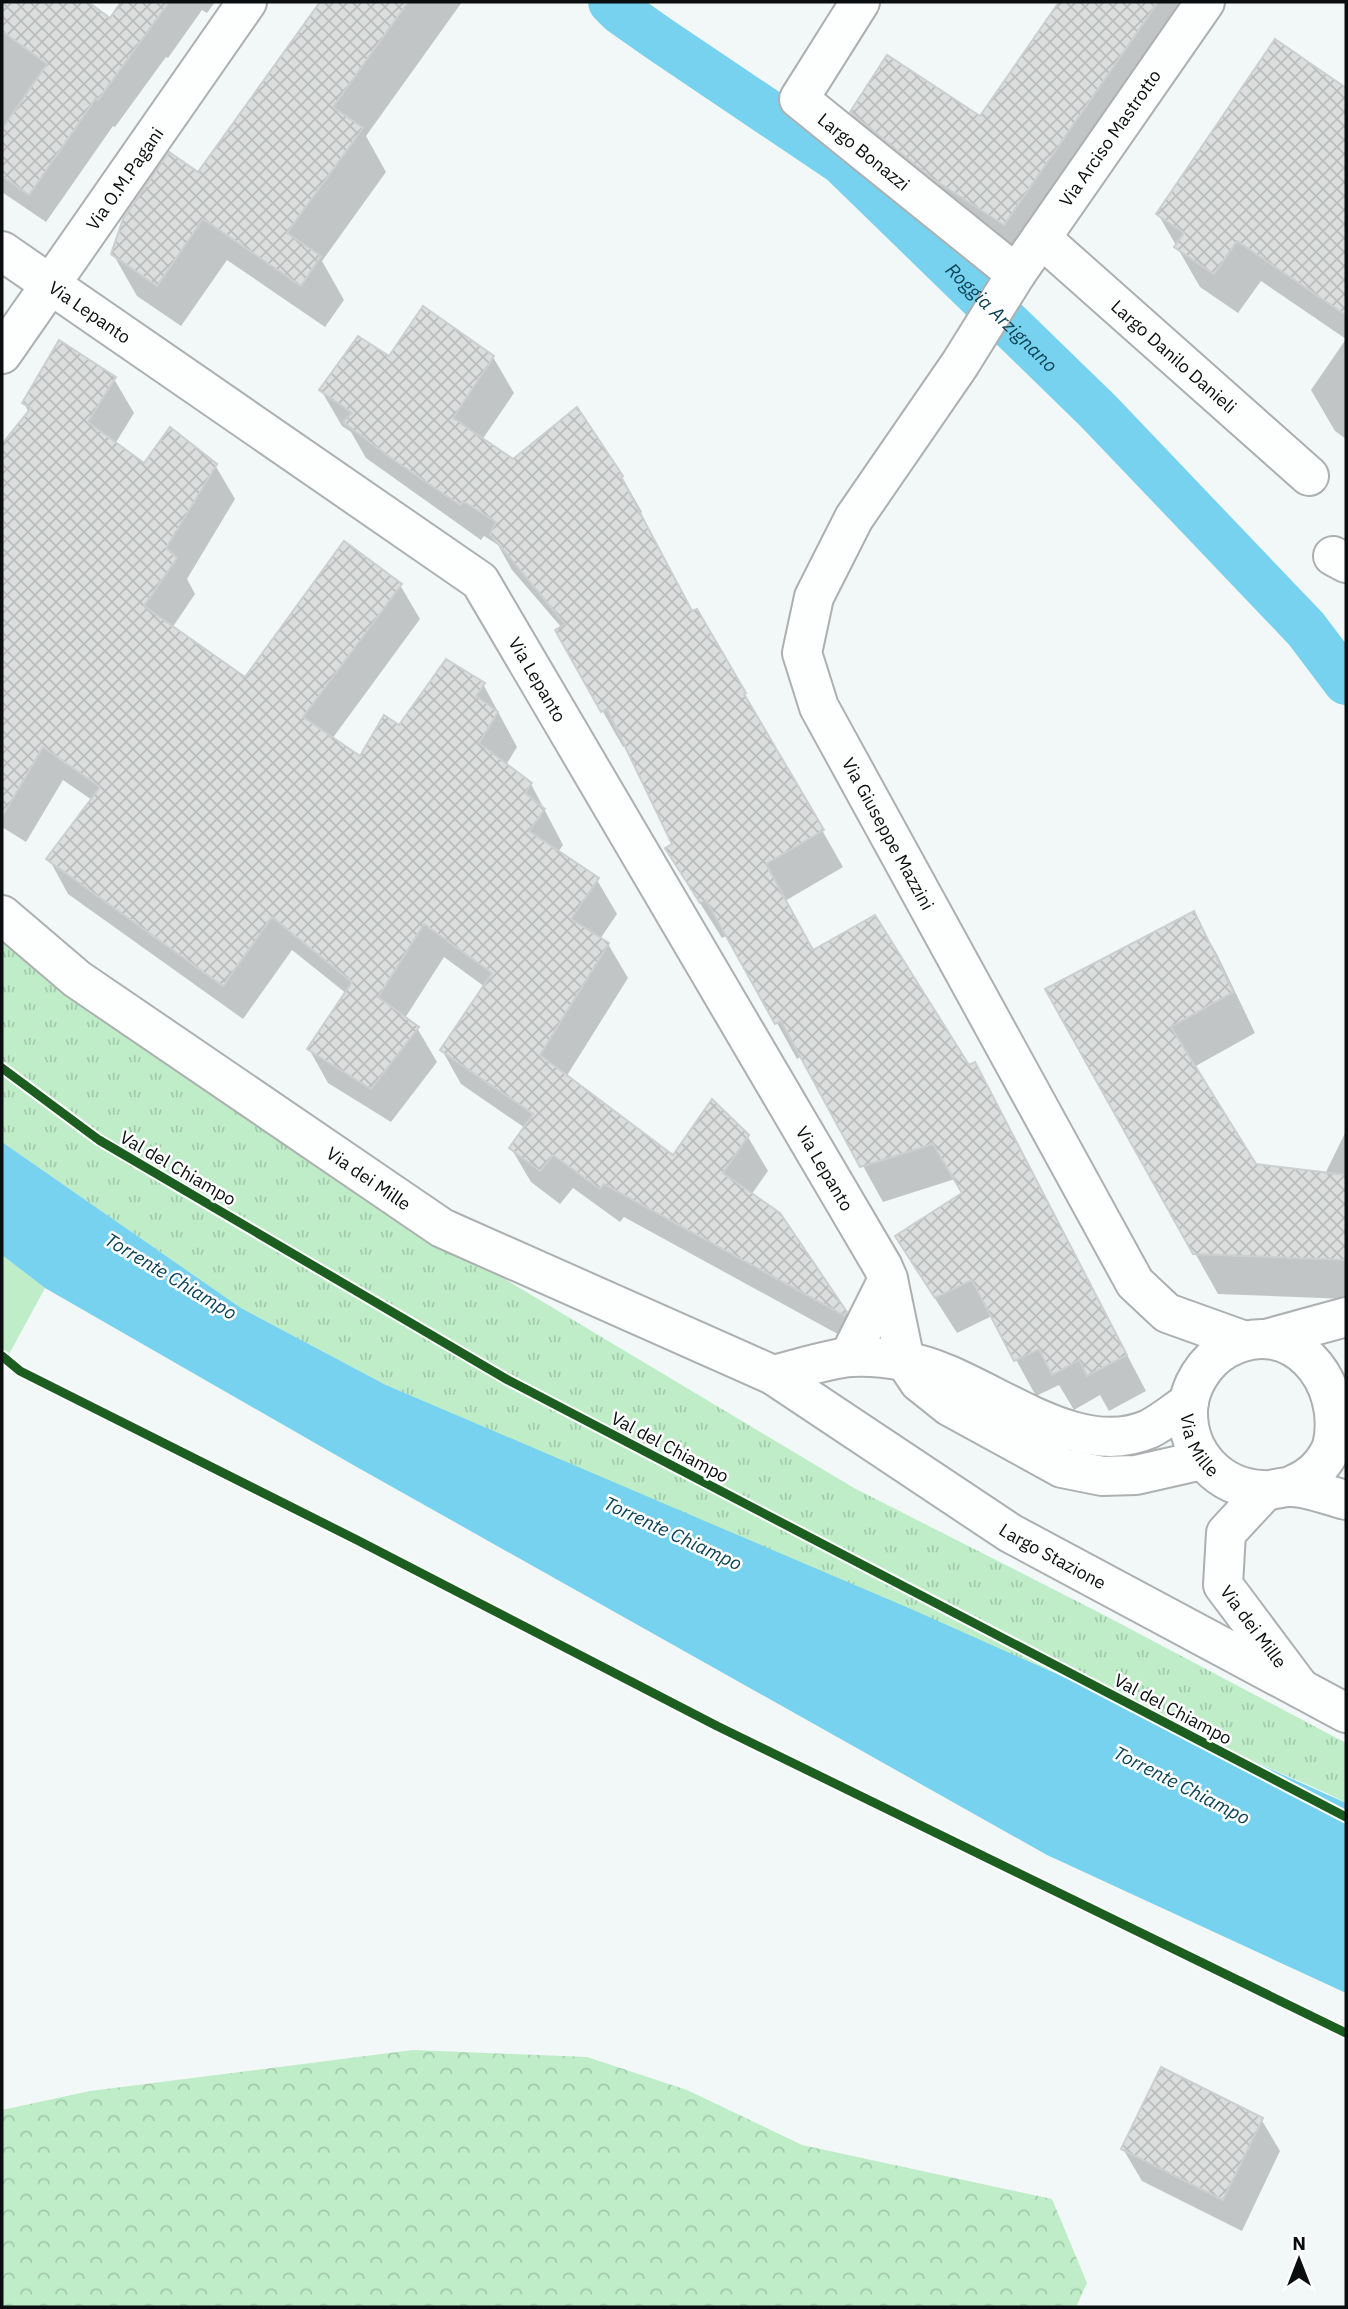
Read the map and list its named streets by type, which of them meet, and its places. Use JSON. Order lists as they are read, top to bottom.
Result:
{
  "streets": {
    "street": [
      "Via Arciso Mastrotto",
      "Largo Bonazzi",
      "Via O.M.Pagani",
      "Via Lepanto",
      "Largo Danilo Danieli",
      "Via Giuseppe Mazzini",
      "Via dei Mille",
      "Via Mille",
      "Largo Stazione"
    ],
    "cycle path": ["Val del Chiampo"]
  },
  "crossings": [
    ["Via Arciso Mastrotto", "Largo Bonazzi"],
    ["Via Arciso Mastrotto", "Largo Danilo Danieli"],
    ["Via Arciso Mastrotto", "Via Giuseppe Mazzini"],
    ["Largo Bonazzi", "Via Giuseppe Mazzini"],
    ["Via O.M.Pagani", "Via Lepanto"],
    ["Via Lepanto", "Via Giuseppe Mazzini"],
    ["Via Lepanto", "Via dei Mille"],
    ["Via Lepanto", "Via Mille"],
    ["Via Giuseppe Mazzini", "Via dei Mille"],
    ["Via Giuseppe Mazzini", "Via Mille"],
    ["Via dei Mille", "Via Mille"],
    ["Via dei Mille", "Largo Stazione"]
  ],
  "water": ["Roggia Arzignano", "Torrente Chiampo"],
  "north": "top"
}
